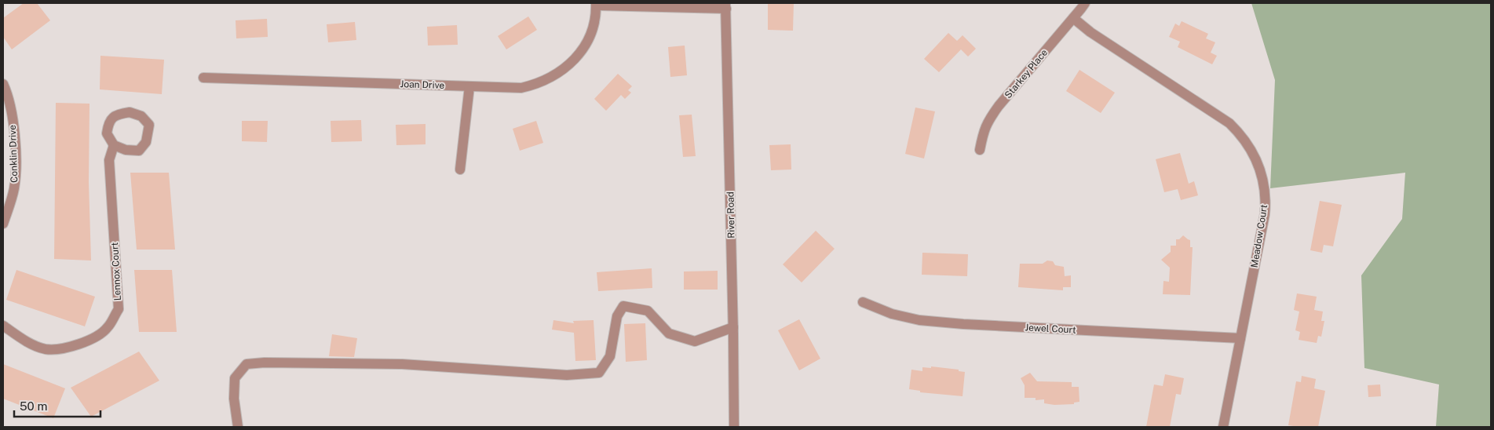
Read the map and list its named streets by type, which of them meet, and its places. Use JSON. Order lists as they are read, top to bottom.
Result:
{
  "streets": {
    "street": [
      "Starkey Place",
      "Joan Drive",
      "Conklin Drive",
      "River Road",
      "Meadow Court",
      "Lennox Court",
      "Jewel Court"
    ]
  },
  "crossings": [
    ["Starkey Place", "Meadow Court"],
    ["Meadow Court", "Jewel Court"]
  ],
  "scale_bar": "50 m"
}
